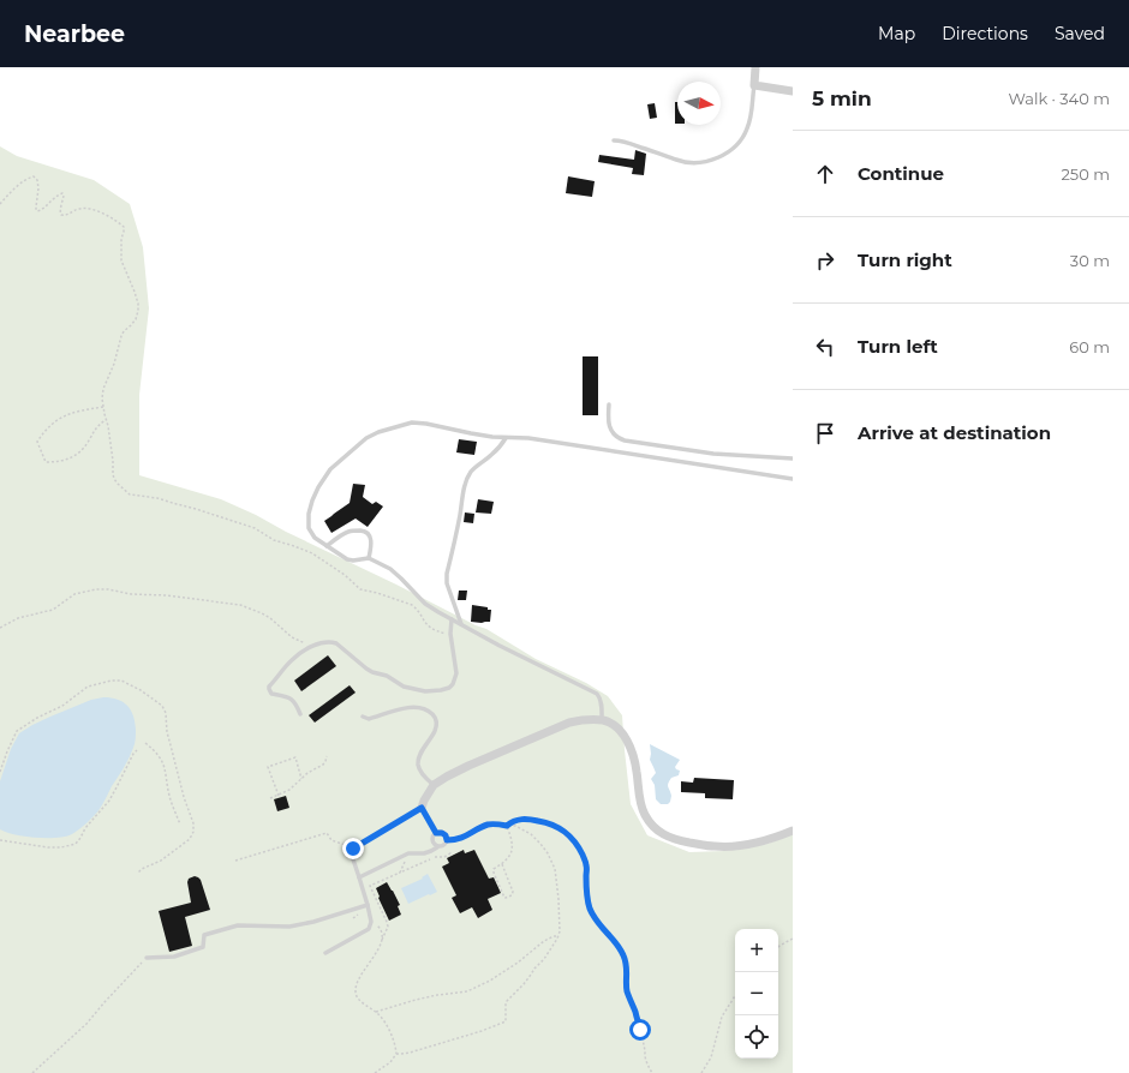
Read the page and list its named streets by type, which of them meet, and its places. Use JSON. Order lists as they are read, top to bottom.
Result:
{
  "north": "right",
  "page": {
    "header": "Nearbee",
    "nav": ["Map", "Directions", "Saved"],
    "heading": ["5 min", "Walk · 340 m"],
    "list": [
      ["Continue", "250 m"],
      ["Turn right", "30 m"],
      ["Turn left", "60 m"],
      "Arrive at destination"
    ],
    "map_buttons": ["+", "−"]
  }
}
